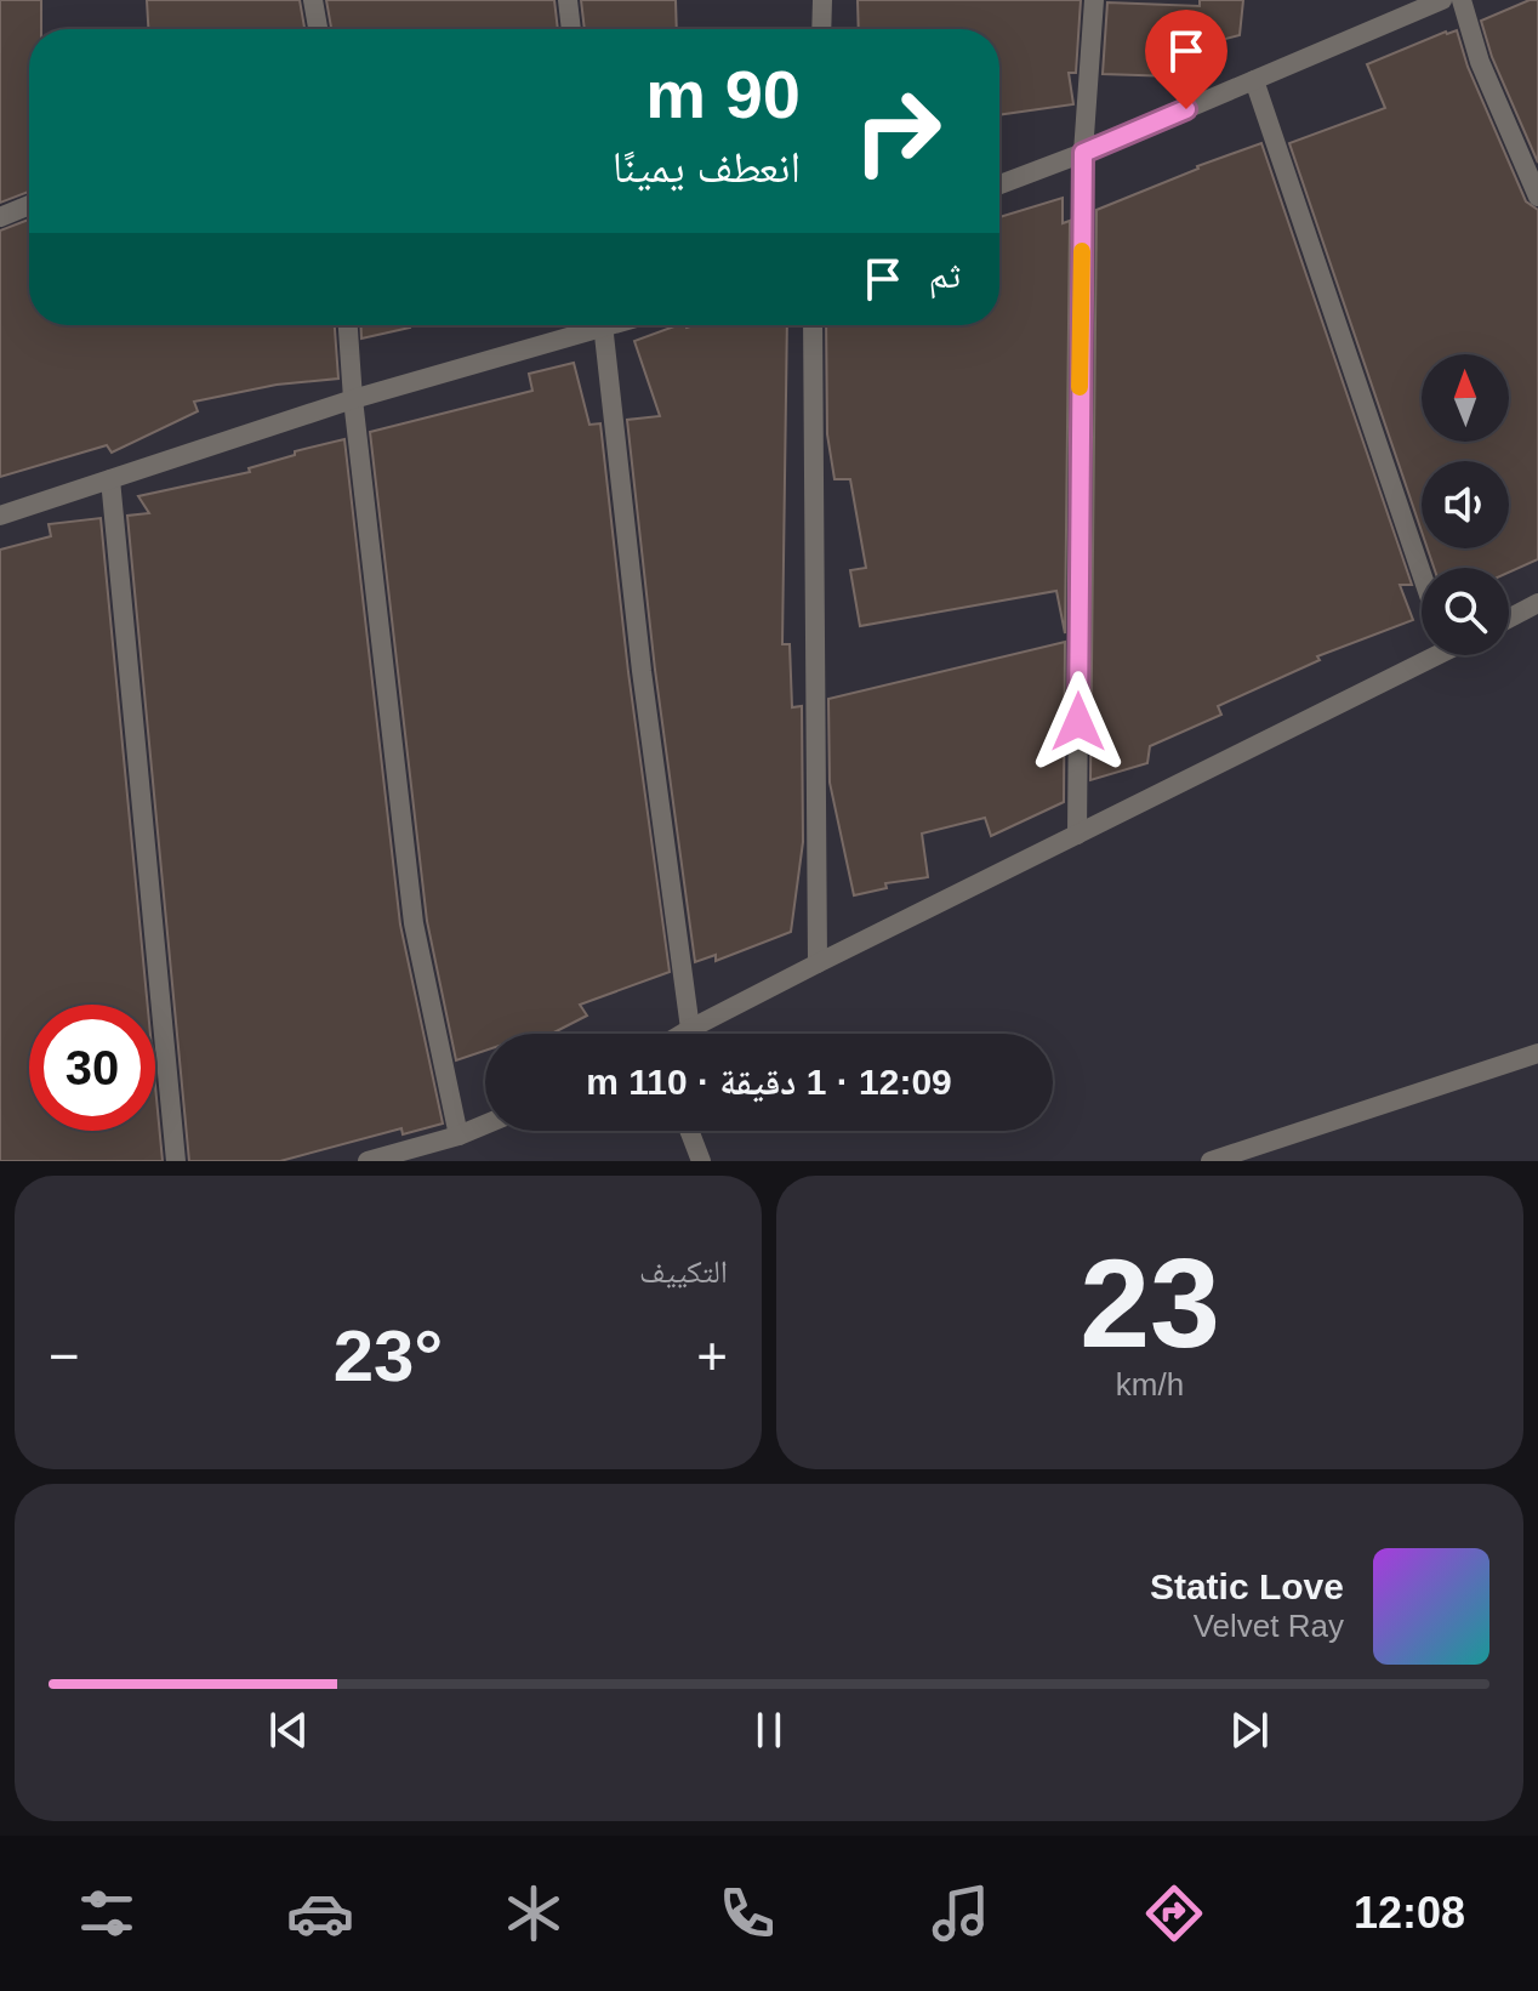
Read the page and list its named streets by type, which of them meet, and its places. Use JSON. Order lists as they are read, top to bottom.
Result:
{
  "north": "top",
  "page": {
    "turn": ["90 m", "انعطف يمينًا"],
    "then": "ثم",
    "limit": "30",
    "trip": "12:09 · 1 دقيقة · 110 m",
    "tile": [
      ["23", "km/h"],
      "التكييف"
    ],
    "heat": ["−", "23°", "+"],
    "song": ["Static Love", "Velvet Ray"],
    "tabs": "12:08"
  }
}
